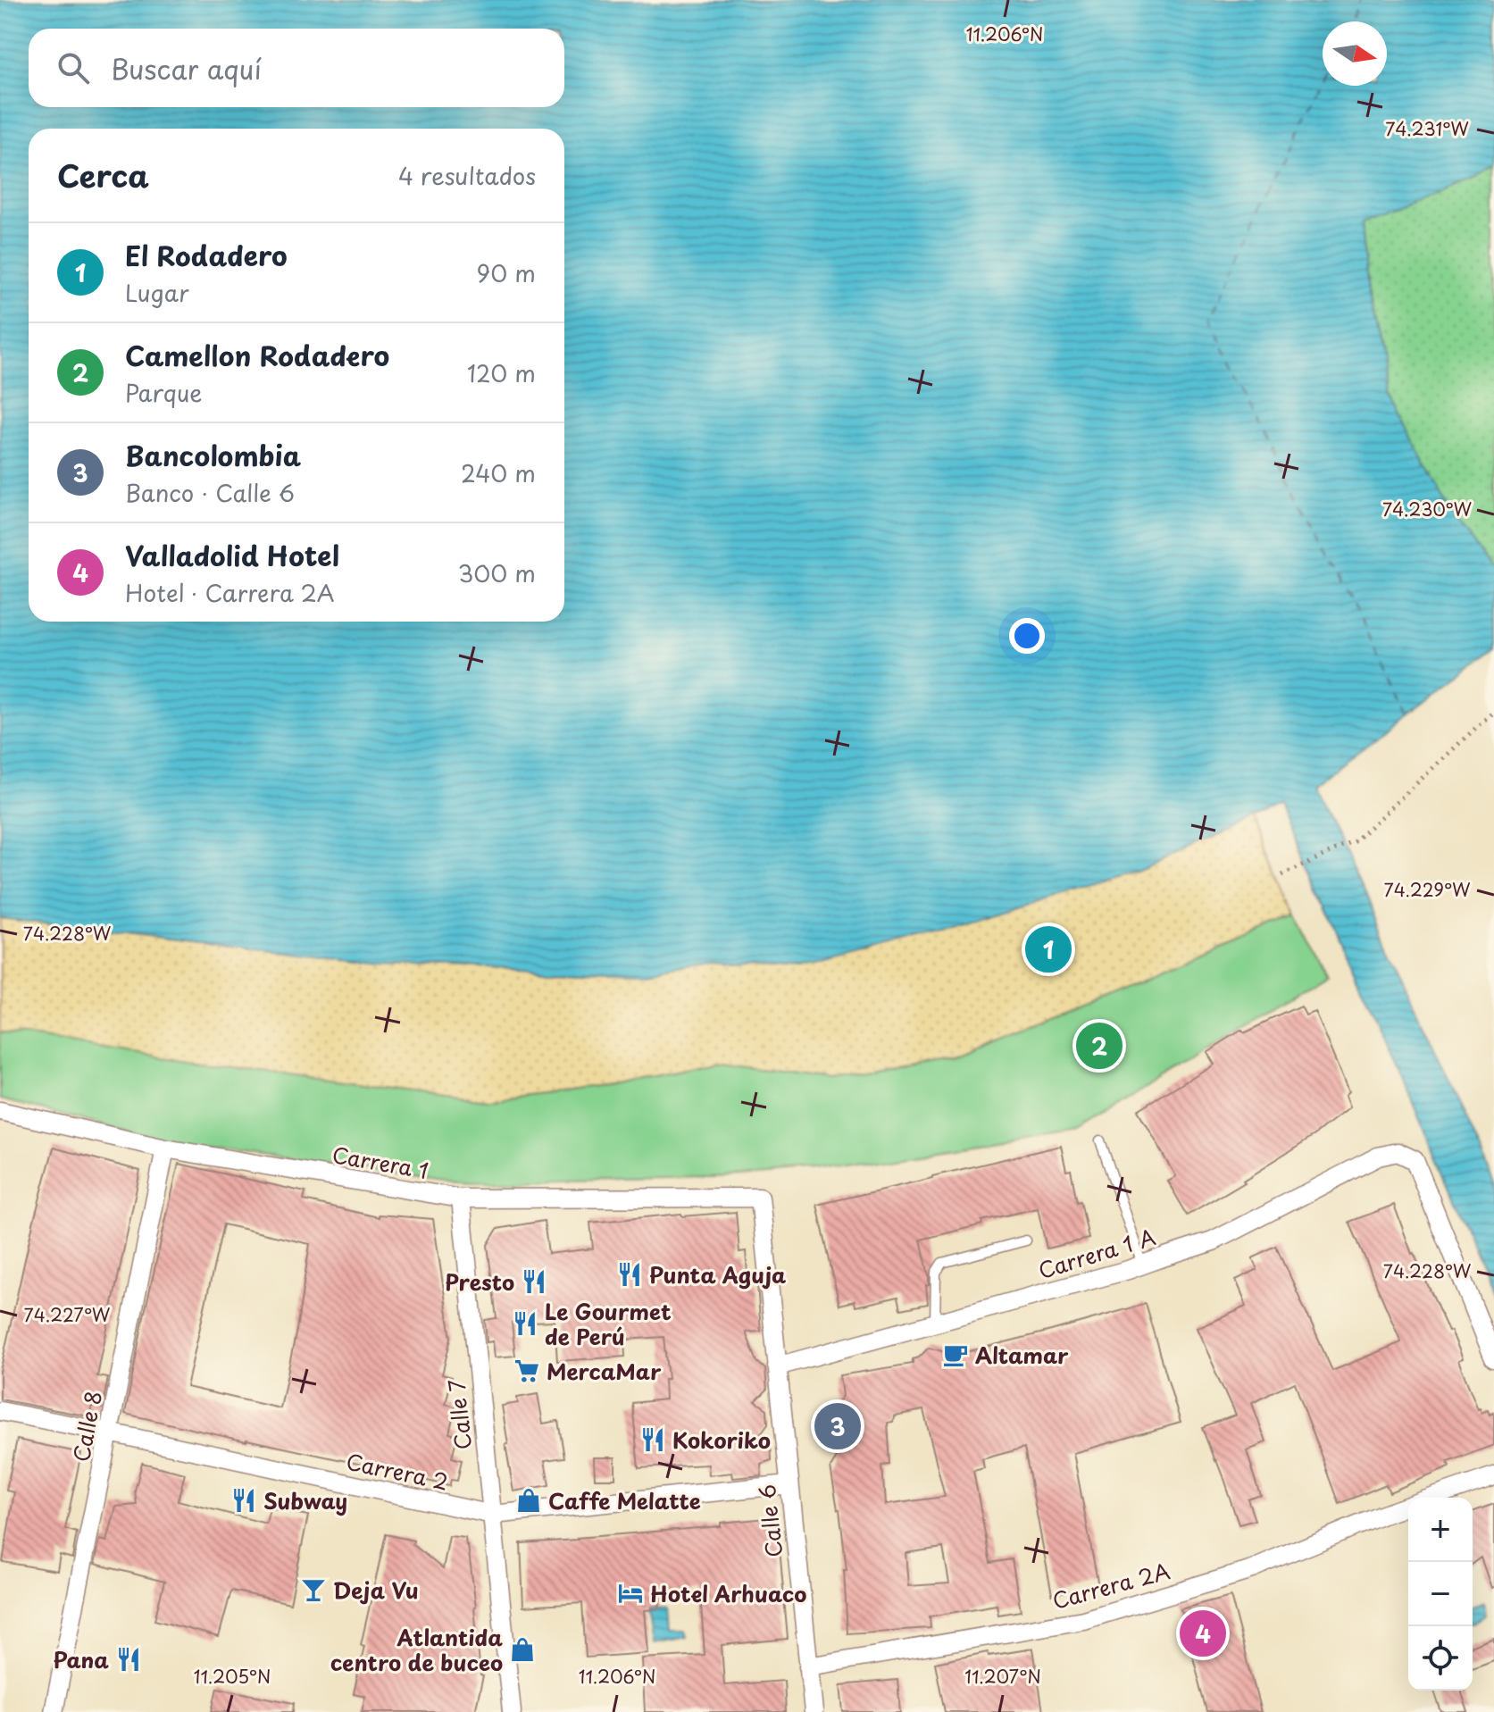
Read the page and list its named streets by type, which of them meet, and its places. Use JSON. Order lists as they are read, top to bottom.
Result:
{
  "streets": {
    "street": [
      "Carrera 1",
      "Carrera 1 A",
      "Calle 7",
      "Calle 8",
      "Carrera 2",
      "Calle 6",
      "Carrera 2A"
    ]
  },
  "crossings": [
    ["Carrera 1", "Calle 7"],
    ["Carrera 1", "Calle 8"],
    ["Carrera 1", "Calle 6"],
    ["Carrera 1 A", "Calle 6"],
    ["Calle 7", "Carrera 2"],
    ["Calle 8", "Carrera 2"],
    ["Carrera 2", "Calle 6"],
    ["Calle 6", "Carrera 2A"]
  ],
  "places": {
    "restaurant": [
      "Punta Aguja",
      "Presto",
      "Le Gourmet de Perú",
      "Kokoriko",
      "Subway",
      "Pana"
    ],
    "cafe": ["Altamar"],
    "supermarket": ["MercaMar"],
    "shop": ["Caffe Melatte", "Atlantida centro de buceo"],
    "bar": ["Deja Vu"],
    "hotel": ["Hotel Arhuaco"]
  },
  "north": "right",
  "page": {
    "search": "Buscar aquí",
    "heading": ["Cerca", "4 resultados"],
    "list": [
      {
        "mark": "1",
        "name": "El Rodadero",
        "note": "Lugar",
        "value": "90 m"
      },
      {
        "mark": "2",
        "name": "Camellon Rodadero",
        "note": "Parque",
        "value": "120 m"
      },
      {
        "mark": "3",
        "name": "Bancolombia",
        "note": "Banco · Calle 6",
        "value": "240 m"
      },
      {
        "mark": "4",
        "name": "Valladolid Hotel",
        "note": "Hotel · Carrera 2A",
        "value": "300 m"
      }
    ],
    "pins": [
      "1",
      "2",
      "3",
      "4"
    ],
    "map_buttons": ["+", "−"]
  },
  "coordinates": [
    "11.206°N",
    "74.231°W",
    "74.230°W",
    "74.229°W",
    "74.228°W",
    "74.227°W",
    "11.205°N",
    "11.207°N"
  ]
}
